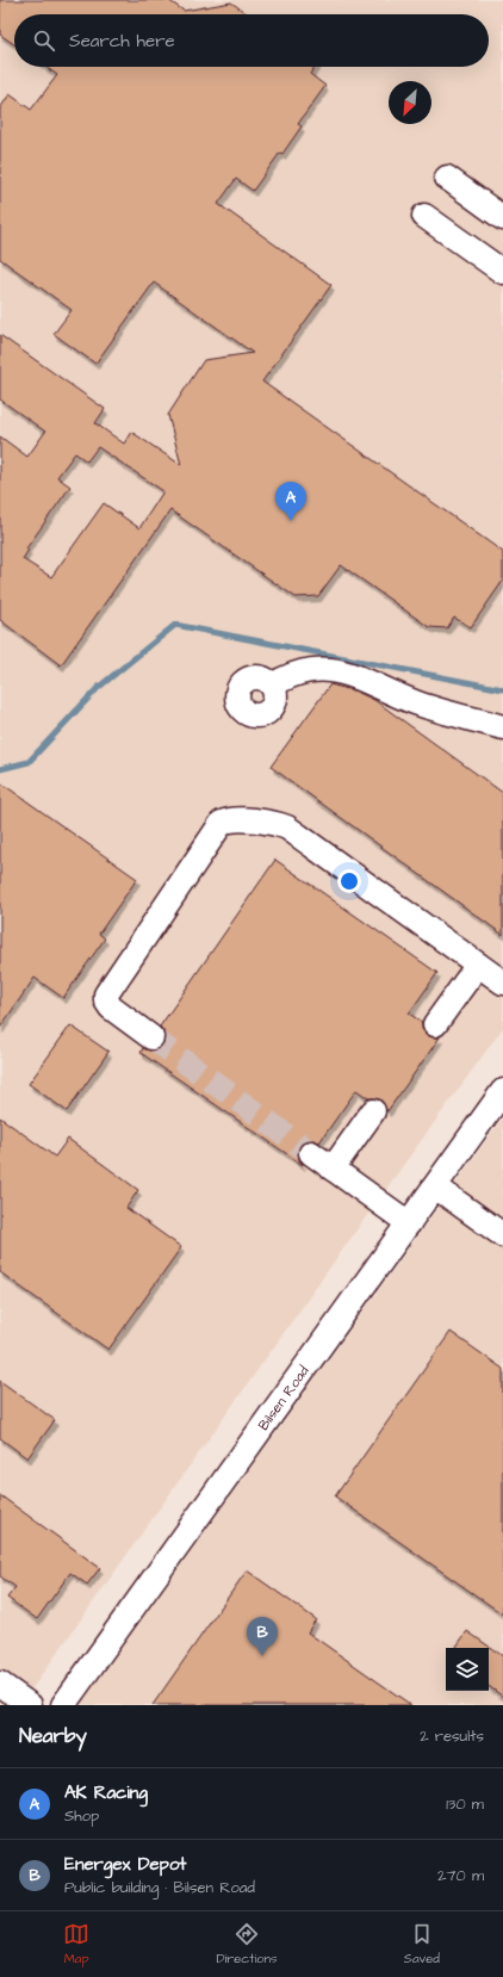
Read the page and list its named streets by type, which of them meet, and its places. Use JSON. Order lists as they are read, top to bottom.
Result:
{
  "streets": {
    "street": ["Bilsen Road"]
  },
  "north": "bottom left",
  "page": {
    "search": "Search here",
    "pins": ["A", "B"],
    "heading": ["Nearby", "2 results"],
    "list": [
      {
        "mark": "A",
        "name": "AK Racing",
        "note": "Shop",
        "value": "130 m"
      },
      {
        "mark": "B",
        "name": "Energex Depot",
        "note": "Public building · Bilsen Road",
        "value": "270 m"
      }
    ],
    "nav": ["Map", "Directions", "Saved"]
  }
}
